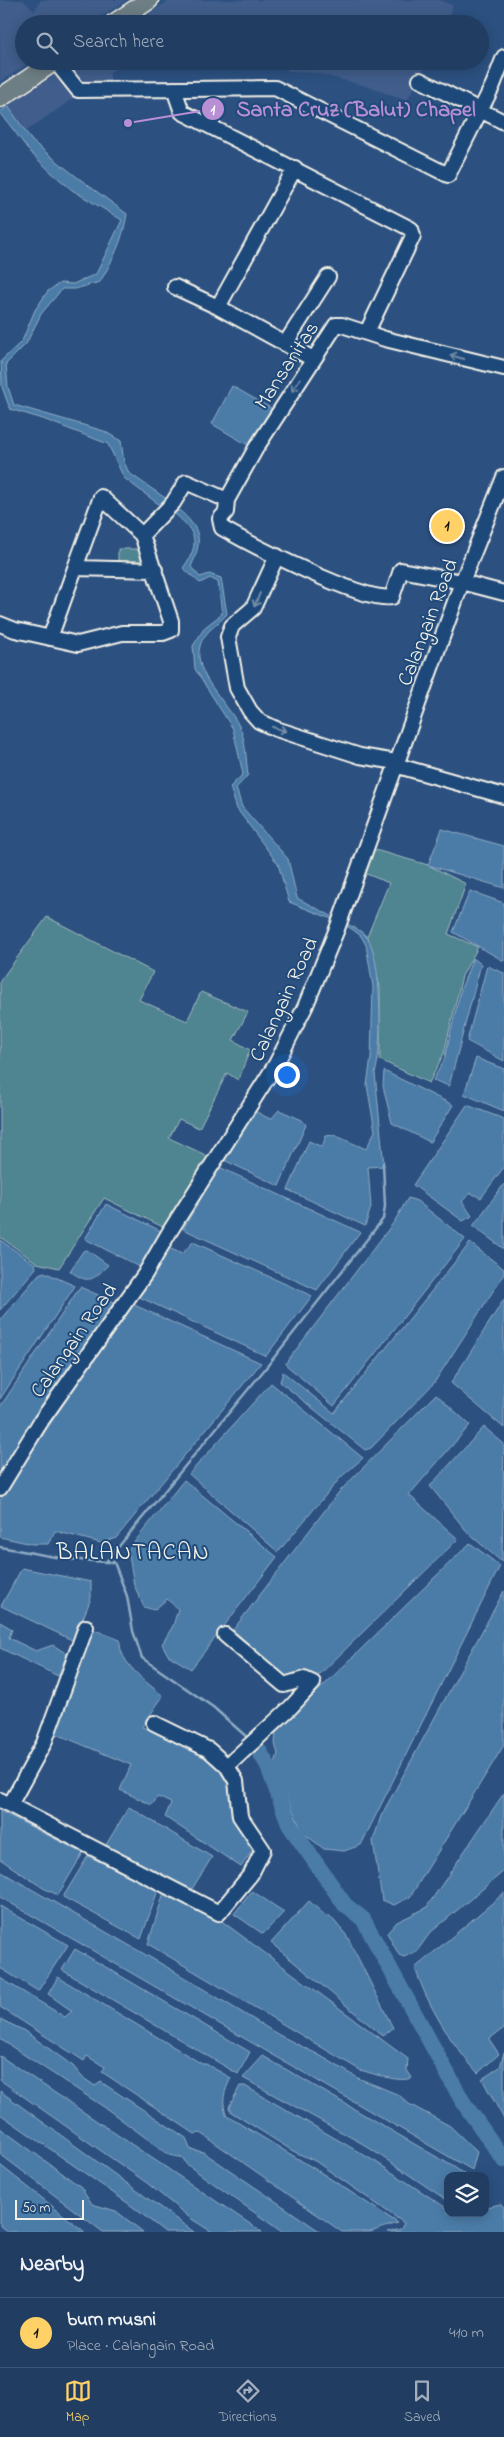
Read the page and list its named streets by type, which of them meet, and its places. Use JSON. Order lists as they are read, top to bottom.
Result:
{
  "streets": {
    "street": ["Mansanitas", "Calangain Road"]
  },
  "one_way": ["Mansanitas"],
  "districts": ["BALANTACAN"],
  "places": ["Santa Cruz (Balut) Chapel"],
  "scale_bar": "50 m",
  "page": {
    "search": "Search here",
    "pins": "1",
    "scale": "50 m",
    "heading": "Nearby",
    "list": [
      {
        "mark": "1",
        "name": "burn musni",
        "note": "Place · Calangain Road",
        "value": "410 m"
      }
    ],
    "nav": ["Map", "Directions", "Saved"]
  }
}
